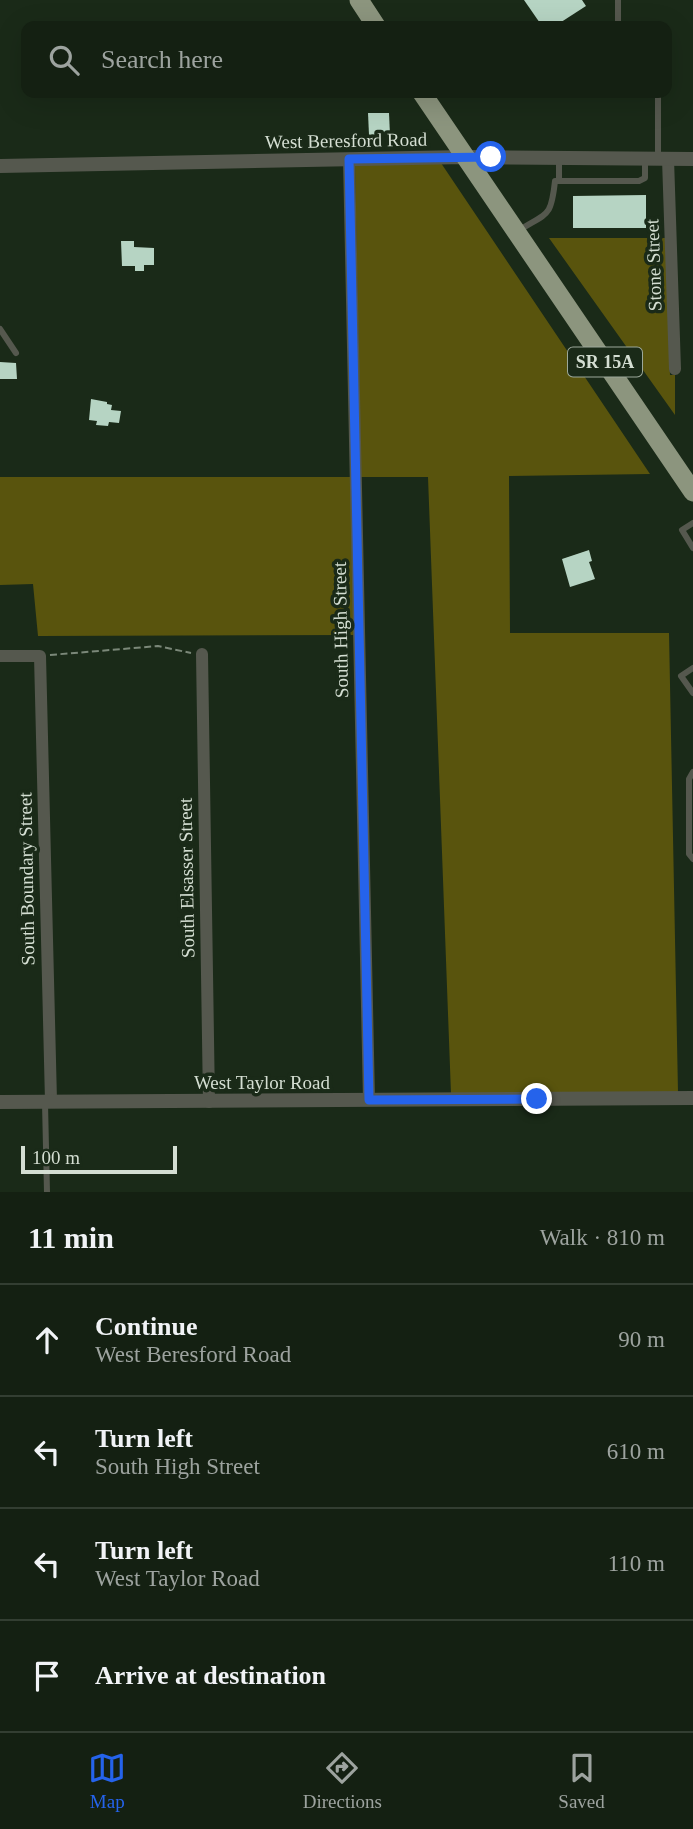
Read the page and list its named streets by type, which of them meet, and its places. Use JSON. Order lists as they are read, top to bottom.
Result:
{
  "streets": {
    "highway": ["SR 15A"],
    "street": [
      "West Beresford Road",
      "Stone Street",
      "South High Street",
      "South Elsasser Street",
      "South Boundary Street",
      "West Taylor Road"
    ]
  },
  "crossings": [
    ["West Beresford Road", "Stone Street"],
    ["West Beresford Road", "SR 15A"],
    ["West Beresford Road", "South High Street"],
    ["South High Street", "West Taylor Road"],
    ["South Elsasser Street", "West Taylor Road"],
    ["South Boundary Street", "West Taylor Road"]
  ],
  "scale_bar": "100 m",
  "page": {
    "search": "Search here",
    "scale": "100 m",
    "heading": ["11 min", "Walk · 810 m"],
    "list": [
      ["Continue", "West Beresford Road", "90 m"],
      ["Turn left", "South High Street", "610 m"],
      ["Turn left", "West Taylor Road", "110 m"],
      "Arrive at destination"
    ],
    "nav": ["Map", "Directions", "Saved"]
  }
}
